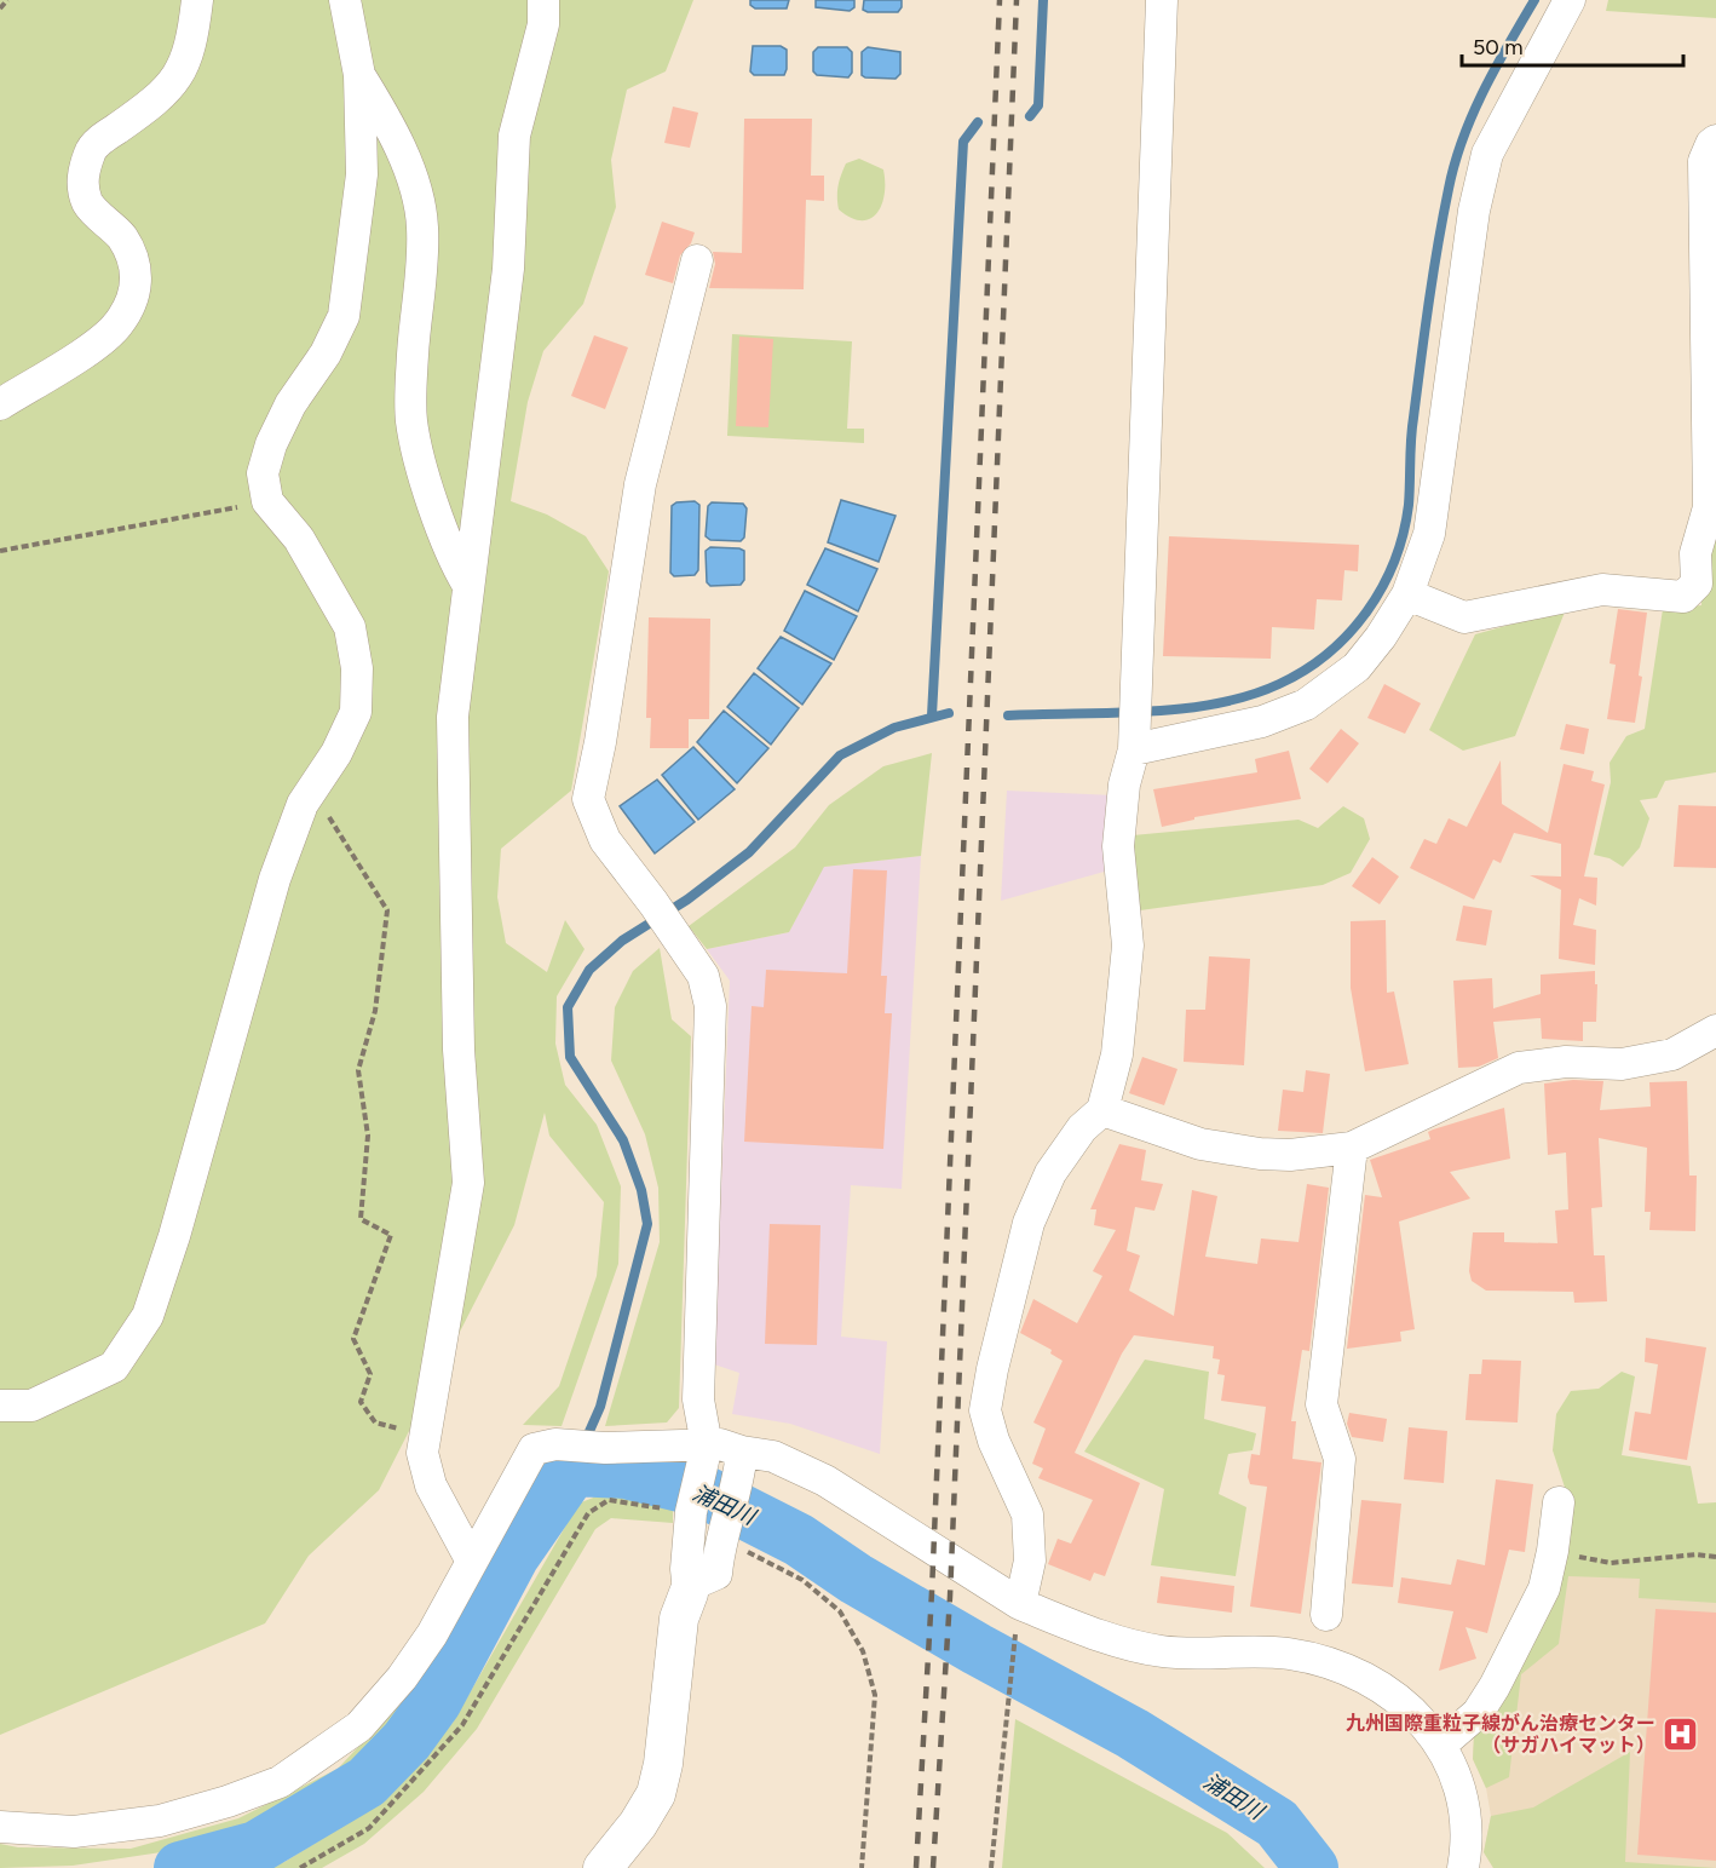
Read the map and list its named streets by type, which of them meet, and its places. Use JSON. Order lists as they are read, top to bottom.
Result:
{
  "water": ["浦田川"],
  "places": {
    "hospital": ["九州国際重粒子線がん治療センター （サガハイマット）"]
  },
  "scale_bar": "50 m"
}
